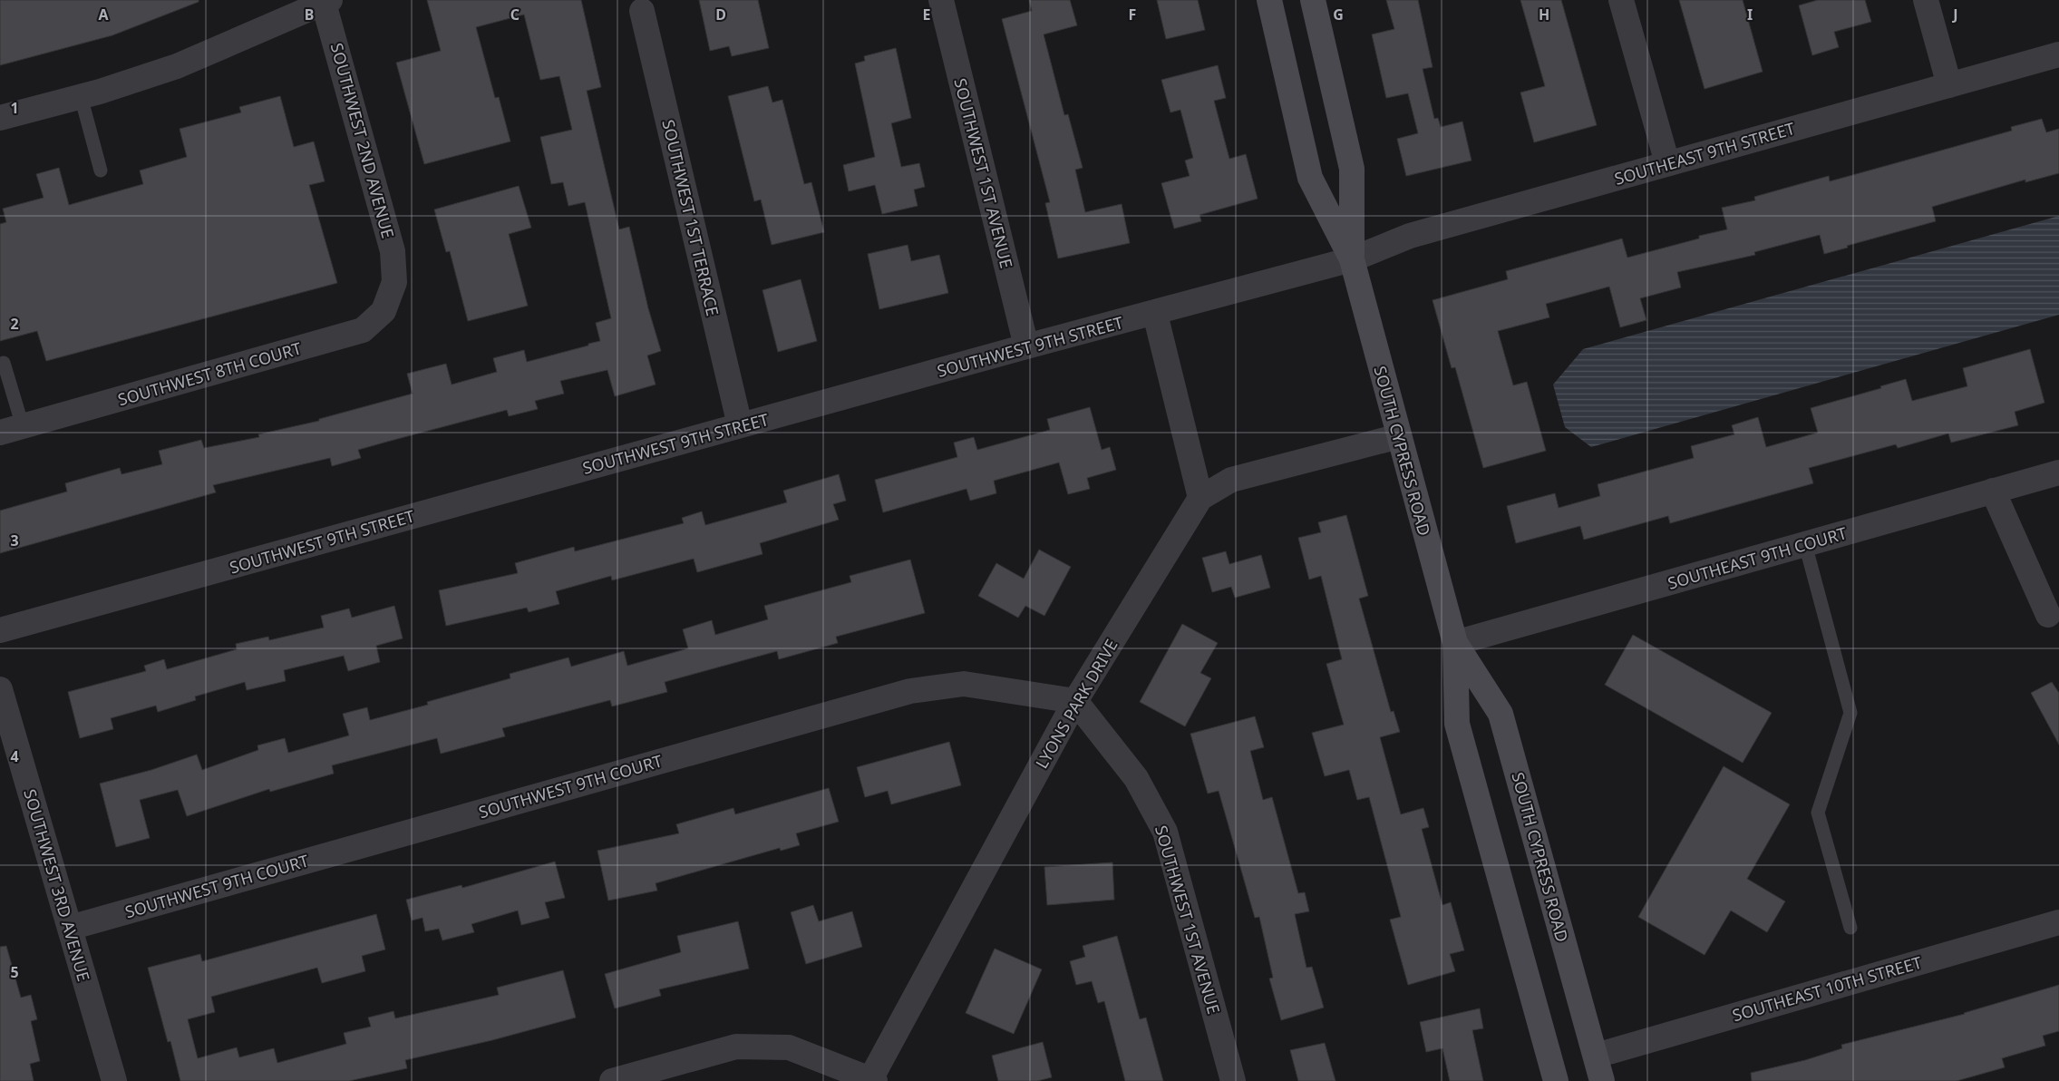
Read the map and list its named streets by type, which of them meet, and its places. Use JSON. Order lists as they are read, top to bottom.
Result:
{
  "streets": {
    "street": [
      "SOUTHWEST 2ND AVENUE",
      "SOUTHEAST 9TH STREET",
      "SOUTHWEST 1ST AVENUE",
      "SOUTHWEST 1ST TERRACE",
      "SOUTHWEST 9TH STREET",
      "SOUTHWEST 8TH COURT",
      "SOUTH CYPRESS ROAD",
      "SOUTHEAST 9TH COURT",
      "LYONS PARK DRIVE",
      "SOUTHWEST 9TH COURT",
      "SOUTHWEST 3RD AVENUE",
      "SOUTHEAST 10TH STREET"
    ]
  },
  "crossings": [
    ["SOUTHWEST 2ND AVENUE", "SOUTHWEST 8TH COURT"],
    ["SOUTHEAST 9TH STREET", "SOUTHWEST 9TH STREET"],
    ["SOUTHEAST 9TH STREET", "SOUTH CYPRESS ROAD"],
    ["SOUTHWEST 1ST AVENUE", "SOUTHWEST 9TH STREET"],
    ["SOUTHWEST 1ST AVENUE", "LYONS PARK DRIVE"],
    ["SOUTHWEST 1ST AVENUE", "SOUTHWEST 9TH COURT"],
    ["SOUTHWEST 1ST TERRACE", "SOUTHWEST 9TH STREET"],
    ["SOUTHWEST 9TH STREET", "SOUTH CYPRESS ROAD"],
    ["SOUTH CYPRESS ROAD", "SOUTHEAST 9TH COURT"],
    ["SOUTH CYPRESS ROAD", "SOUTHEAST 10TH STREET"],
    ["LYONS PARK DRIVE", "SOUTHWEST 9TH COURT"],
    ["SOUTHWEST 9TH COURT", "SOUTHWEST 3RD AVENUE"]
  ],
  "grid": {
    "columns": [
      "A",
      "B",
      "C",
      "D",
      "E",
      "F",
      "G",
      "H",
      "I",
      "J"
    ],
    "rows": [
      "1",
      "2",
      "3",
      "4",
      "5"
    ]
  }
}
